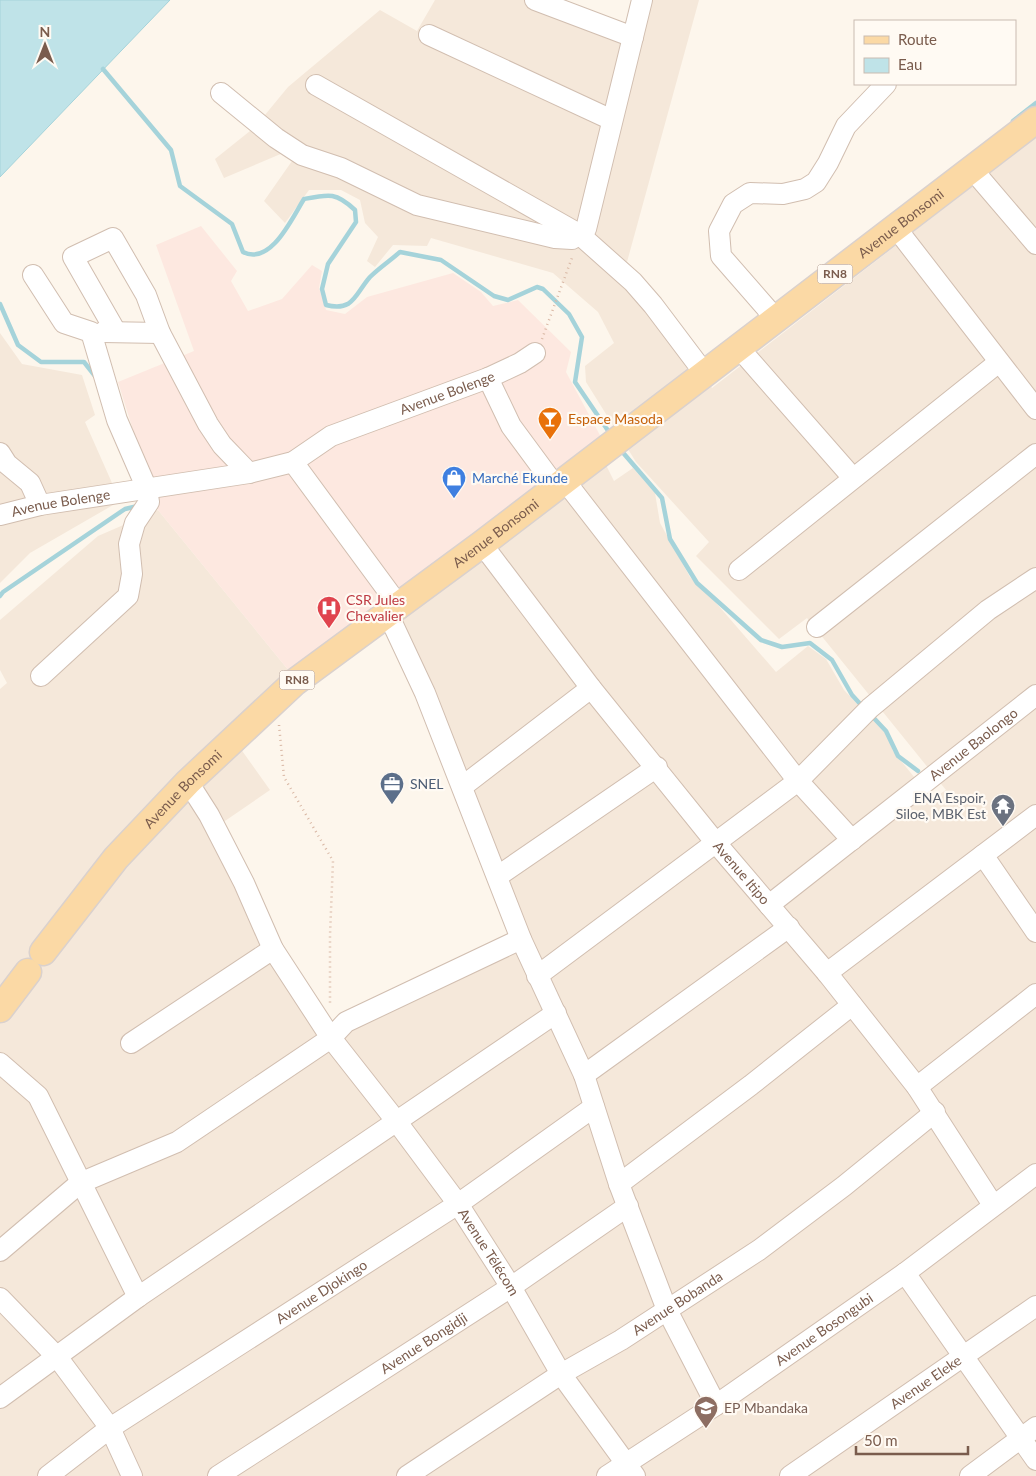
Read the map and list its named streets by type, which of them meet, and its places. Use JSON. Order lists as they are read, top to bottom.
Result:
{
  "streets": {
    "main road": ["Avenue Bonsomi", "RN8"],
    "street": [
      "Avenue Bolenge",
      "Avenue Baolongo",
      "Avenue Itipo",
      "Avenue Télécom",
      "Avenue Djokingo",
      "Avenue Bobanda",
      "Avenue Bosongubi",
      "Avenue Bongidji",
      "Avenue Eleke"
    ]
  },
  "crossings": [
    ["Avenue Bonsomi", "Avenue Itipo"],
    ["Avenue Bonsomi", "Avenue Télécom"],
    ["Avenue Baolongo", "Avenue Itipo"],
    ["Avenue Itipo", "Avenue Bobanda"],
    ["Avenue Itipo", "Avenue Bosongubi"],
    ["Avenue Télécom", "Avenue Djokingo"],
    ["Avenue Télécom", "Avenue Bobanda"],
    ["Avenue Télécom", "Avenue Bosongubi"],
    ["Avenue Télécom", "Avenue Bongidji"]
  ],
  "places": {
    "bar": ["Espace Masoda"],
    "shop": ["Marché Ekunde"],
    "hospital": ["CSR Jules Chevalier"],
    "office": ["SNEL"],
    "temple": ["ENA Espoir, Siloe, MBK Est"],
    "school or university": ["EP Mbandaka"]
  },
  "legend": ["Route", "Eau"],
  "scale_bar": "50 m",
  "north": "top"
}
